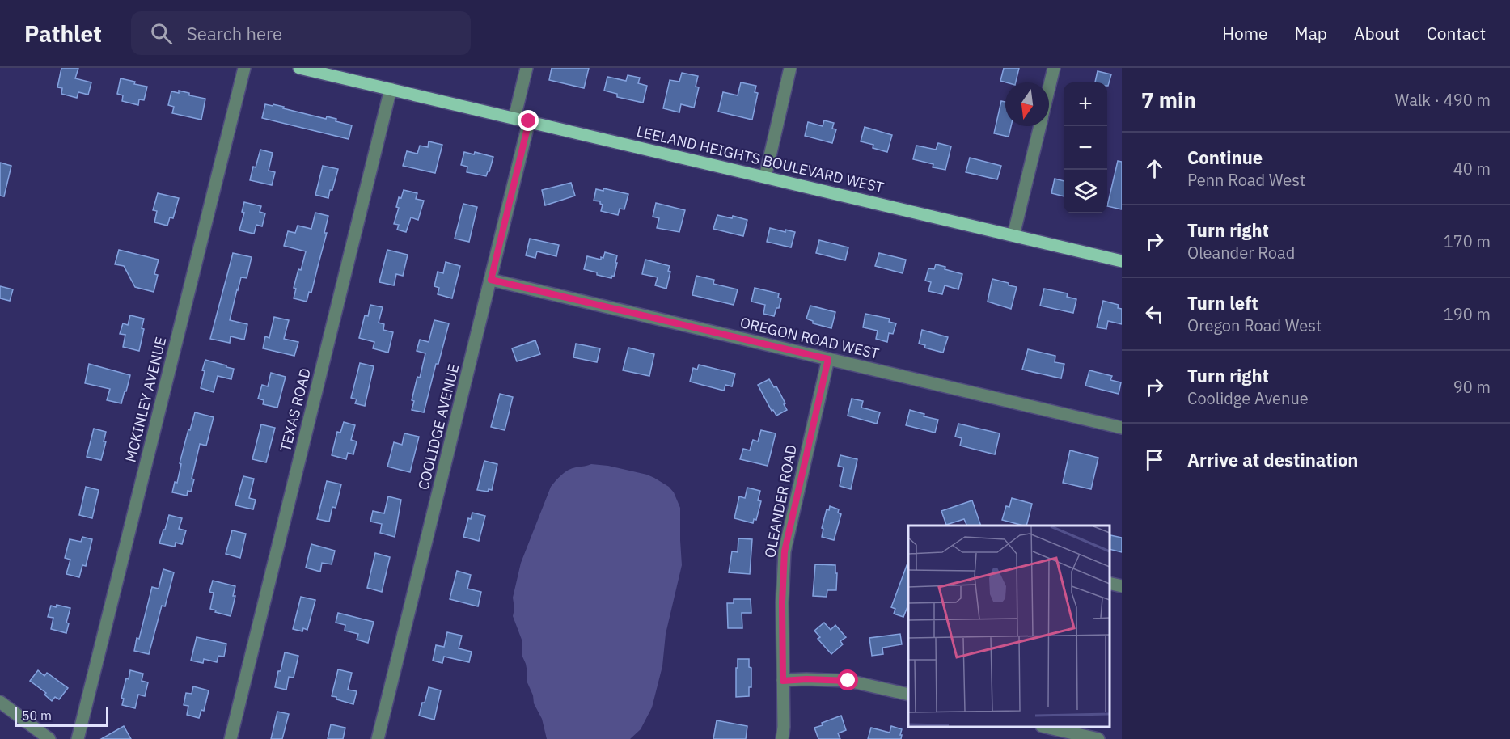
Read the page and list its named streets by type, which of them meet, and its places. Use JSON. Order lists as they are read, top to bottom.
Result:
{
  "streets": {
    "main road": ["LEELAND HEIGHTS BOULEVARD WEST"],
    "street": [
      "OREGON ROAD WEST",
      "MCKINLEY AVENUE",
      "TEXAS ROAD",
      "COOLIDGE AVENUE",
      "OLEANDER ROAD"
    ]
  },
  "crossings": [
    ["LEELAND HEIGHTS BOULEVARD WEST", "TEXAS ROAD"],
    ["LEELAND HEIGHTS BOULEVARD WEST", "COOLIDGE AVENUE"],
    ["OREGON ROAD WEST", "COOLIDGE AVENUE"],
    ["OREGON ROAD WEST", "OLEANDER ROAD"]
  ],
  "scale_bar": "50 m",
  "north": "bottom",
  "page": {
    "header": "Pathlet",
    "search": "Search here",
    "nav": [
      "Home",
      "Map",
      "About",
      "Contact"
    ],
    "heading": ["7 min", "Walk · 490 m"],
    "map_buttons": ["+", "−"],
    "list": [
      ["Continue", "Penn Road West", "40 m"],
      ["Turn right", "Oleander Road", "170 m"],
      ["Turn left", "Oregon Road West", "190 m"],
      ["Turn right", "Coolidge Avenue", "90 m"],
      "Arrive at destination"
    ],
    "scale": "50 m"
  }
}
